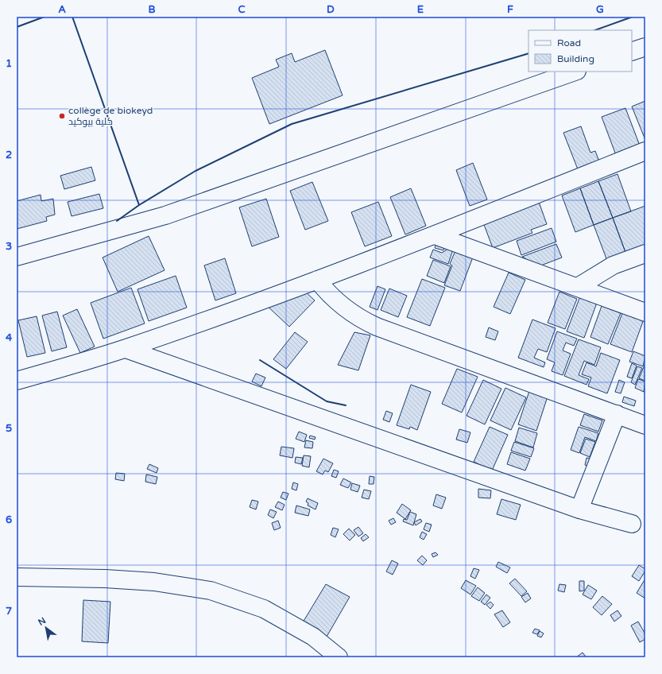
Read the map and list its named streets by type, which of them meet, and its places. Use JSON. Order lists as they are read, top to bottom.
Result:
{
  "places": ["collège de biokeyd كلية بيوكيد"],
  "legend": ["Road", "Building"],
  "north": "top left",
  "grid": {
    "columns": [
      "A",
      "B",
      "C",
      "D",
      "E",
      "F",
      "G"
    ],
    "rows": [
      "1",
      "2",
      "3",
      "4",
      "5",
      "6",
      "7"
    ]
  }
}
